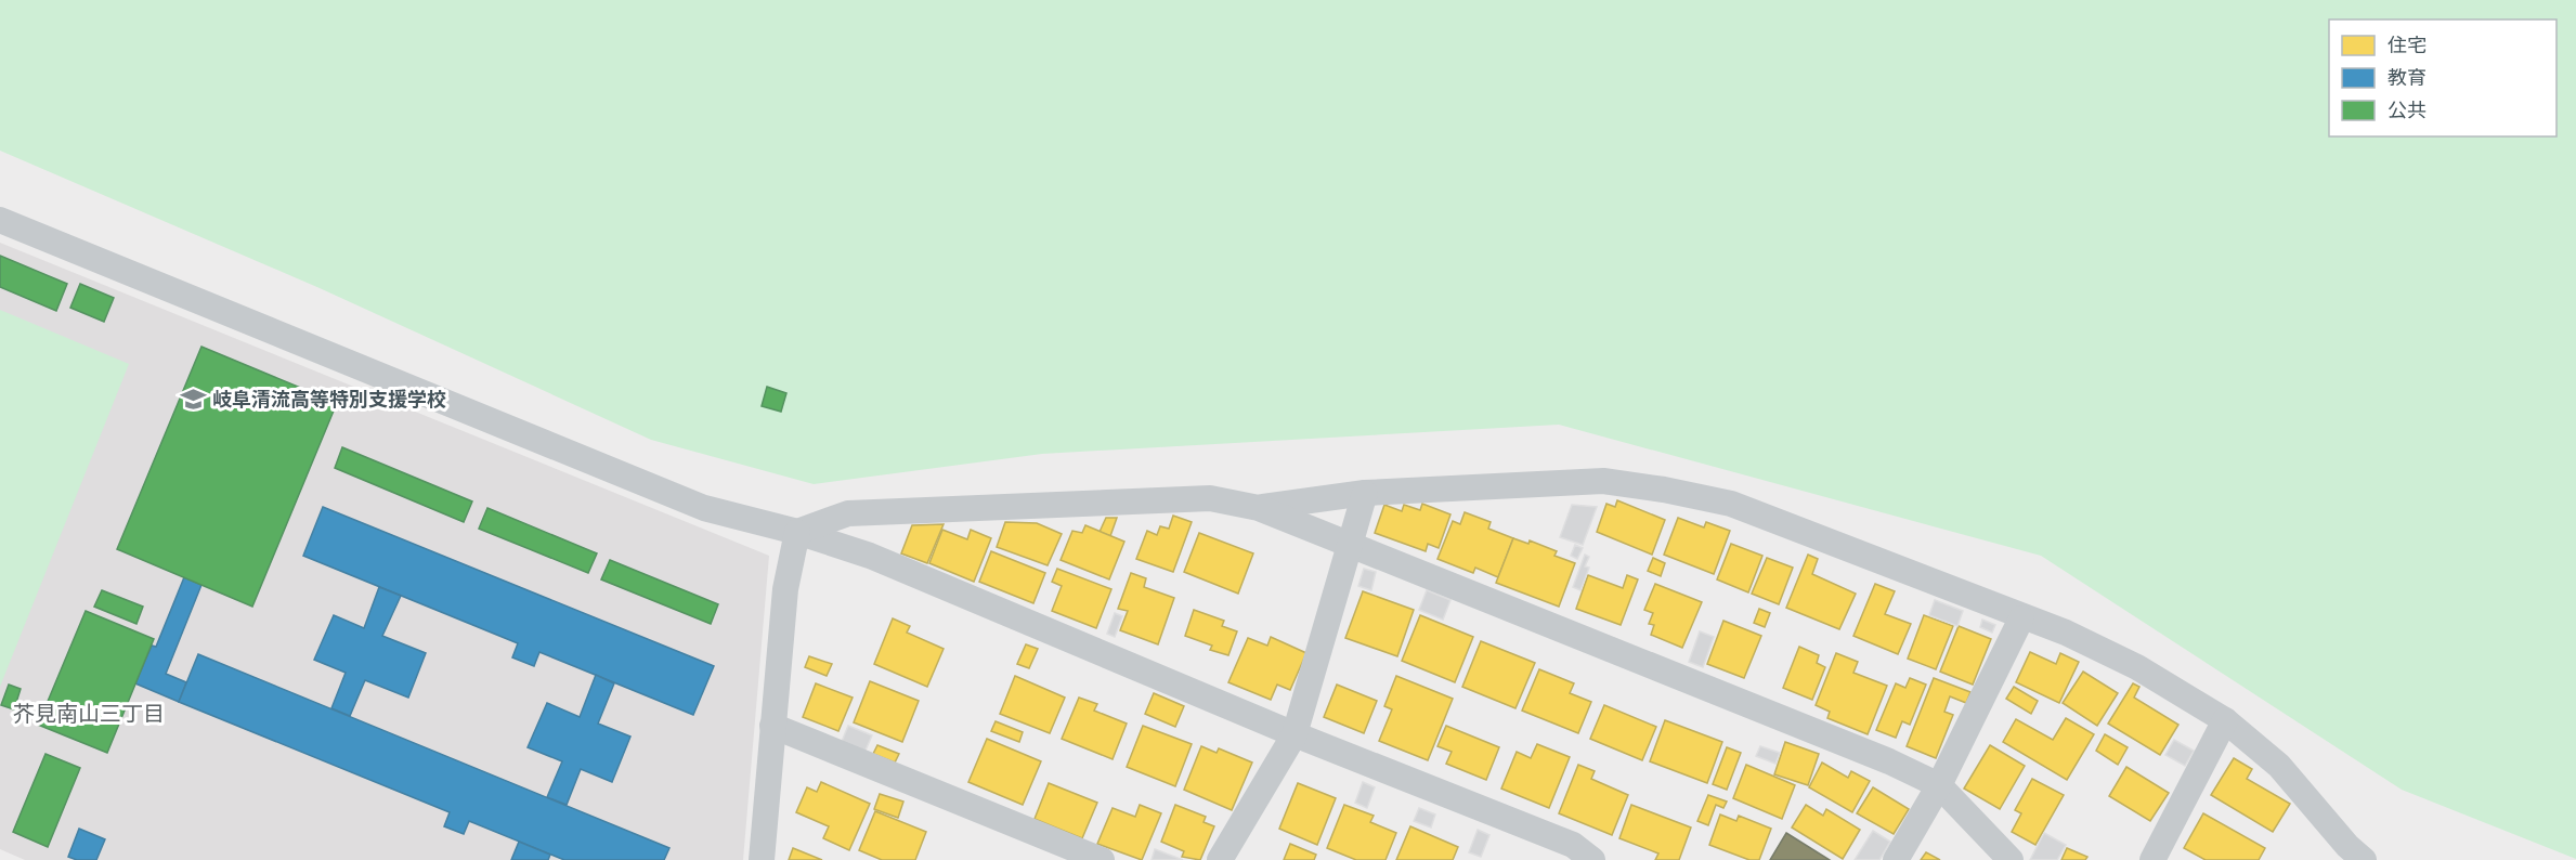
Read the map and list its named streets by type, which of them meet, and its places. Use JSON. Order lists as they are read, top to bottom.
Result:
{
  "districts": ["芥見南山三丁目"],
  "places": {
    "school or university": ["岐阜清流高等特別支援学校"]
  },
  "legend": ["住宅", "教育", "公共"]
}
